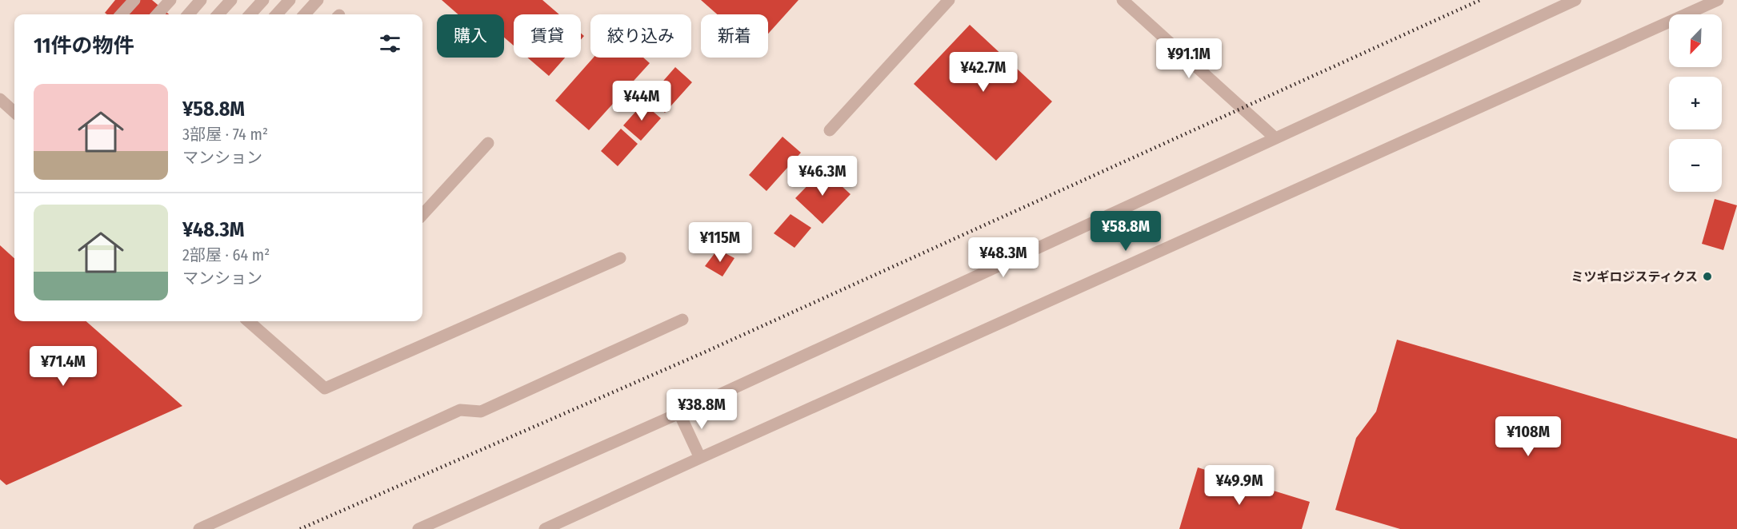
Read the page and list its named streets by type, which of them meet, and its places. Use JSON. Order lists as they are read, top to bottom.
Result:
{
  "places": ["ミツギロジスティクス"],
  "north": "bottom left",
  "page": {
    "map_buttons": ["+", "−"],
    "chip": [
      "購入",
      "賃貸",
      "絞り込み",
      "新着"
    ],
    "heading": "11件の物件",
    "price": [
      "¥91.1M",
      "¥42.7M",
      "¥44M",
      "¥46.3M",
      "¥58.8M",
      "¥115M",
      "¥48.3M",
      "¥71.4M",
      "¥38.8M",
      "¥108M",
      "¥49.9M"
    ],
    "list": [
      {
        "name": "¥58.8M",
        "note": "3部屋 · 74 m² · マンション"
      },
      {
        "name": "¥48.3M",
        "note": "2部屋 · 64 m² · マンション"
      }
    ]
  }
}
